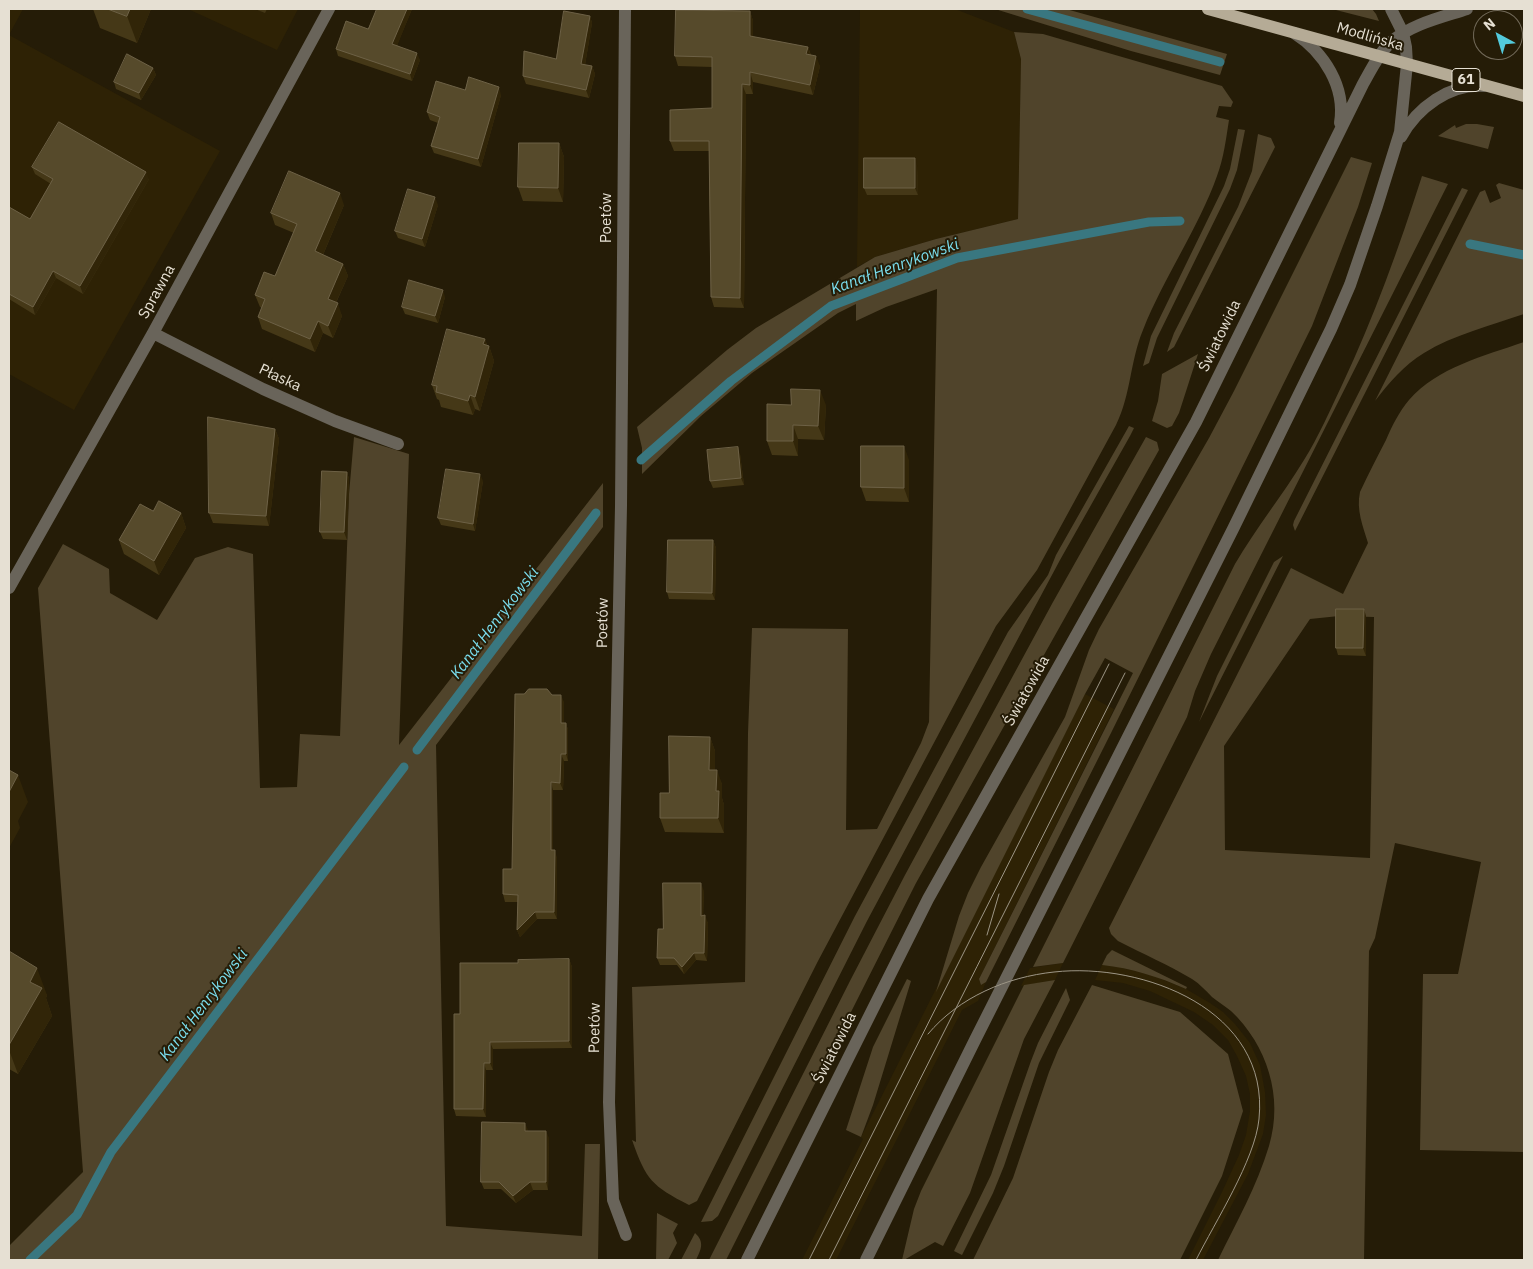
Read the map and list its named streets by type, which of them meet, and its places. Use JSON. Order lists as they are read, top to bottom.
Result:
{
  "streets": {
    "main road": ["Modlińska", "61"],
    "street": [
      "Poetów",
      "Sprawna",
      "Światowida",
      "Płaska"
    ]
  },
  "crossings": [
    ["Modlińska", "Światowida"],
    ["Sprawna", "Płaska"]
  ],
  "water": ["Kanał Henrykowski"],
  "north": "top left"
}
